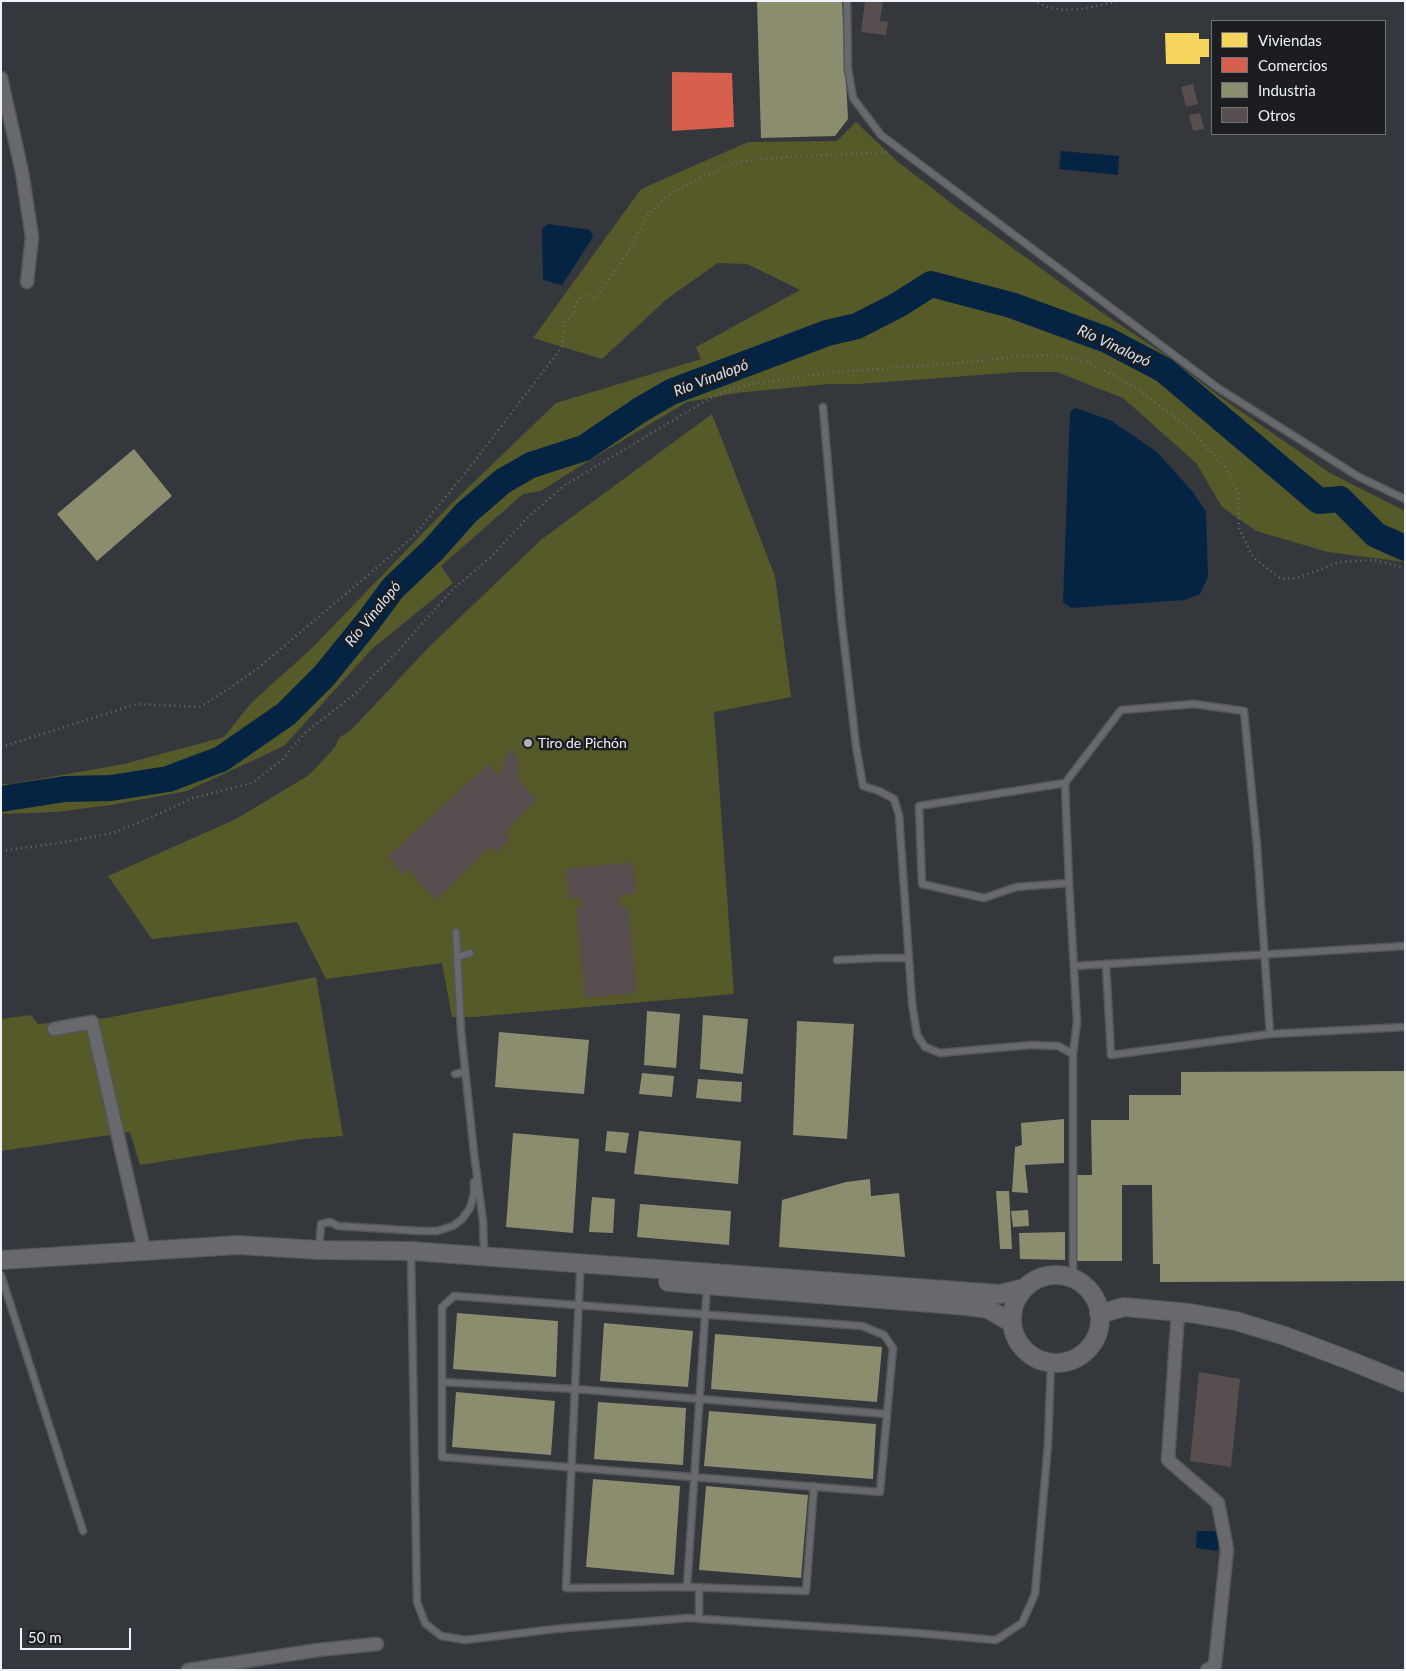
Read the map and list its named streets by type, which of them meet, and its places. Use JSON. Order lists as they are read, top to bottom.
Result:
{
  "water": ["Río Vinalopó"],
  "places": ["Tiro de Pichón"],
  "legend": [
    "Viviendas",
    "Comercios",
    "Industria",
    "Otros"
  ],
  "scale_bar": "50 m"
}
